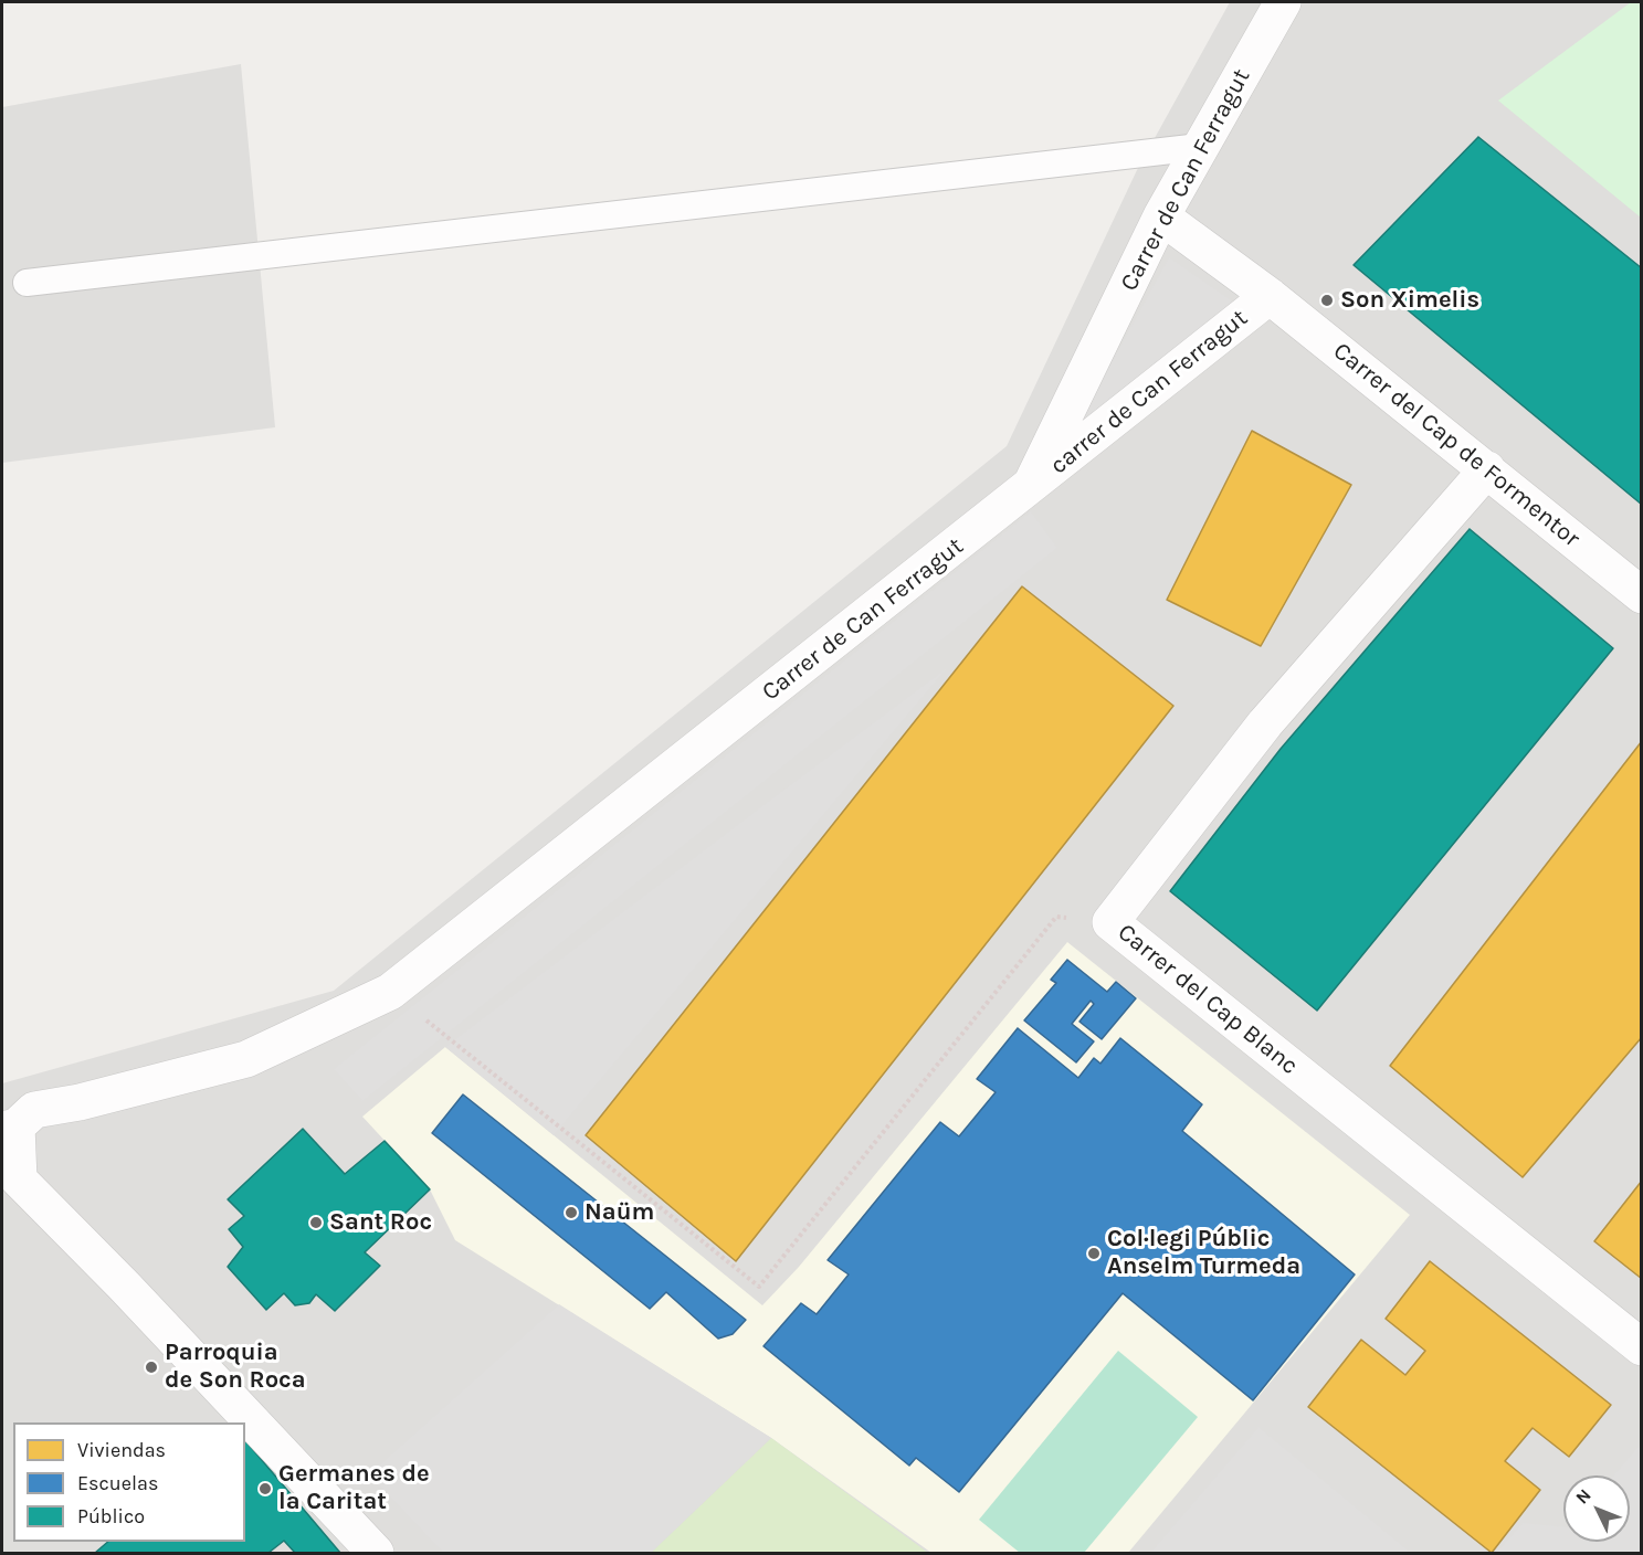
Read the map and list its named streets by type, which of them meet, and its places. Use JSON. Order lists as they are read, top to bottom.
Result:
{
  "streets": {
    "street": [
      "Carrer de Can Ferragut",
      "carrer de Can Ferragut",
      "Carrer del Cap de Formentor",
      "Carrer del Cap Blanc"
    ]
  },
  "crossings": [
    ["Carrer de Can Ferragut", "carrer de Can Ferragut"],
    ["carrer de Can Ferragut", "Carrer del Cap de Formentor"],
    ["Carrer del Cap de Formentor", "Carrer del Cap Blanc"]
  ],
  "places": [
    "Son Ximelis",
    "Naüm",
    "Sant Roc",
    "Col·legi Públic Anselm Turmeda",
    "Parroquia de Son Roca",
    "Germanes de la Caritat"
  ],
  "legend": ["Viviendas", "Escuelas", "Público"],
  "north": "top left"
}
